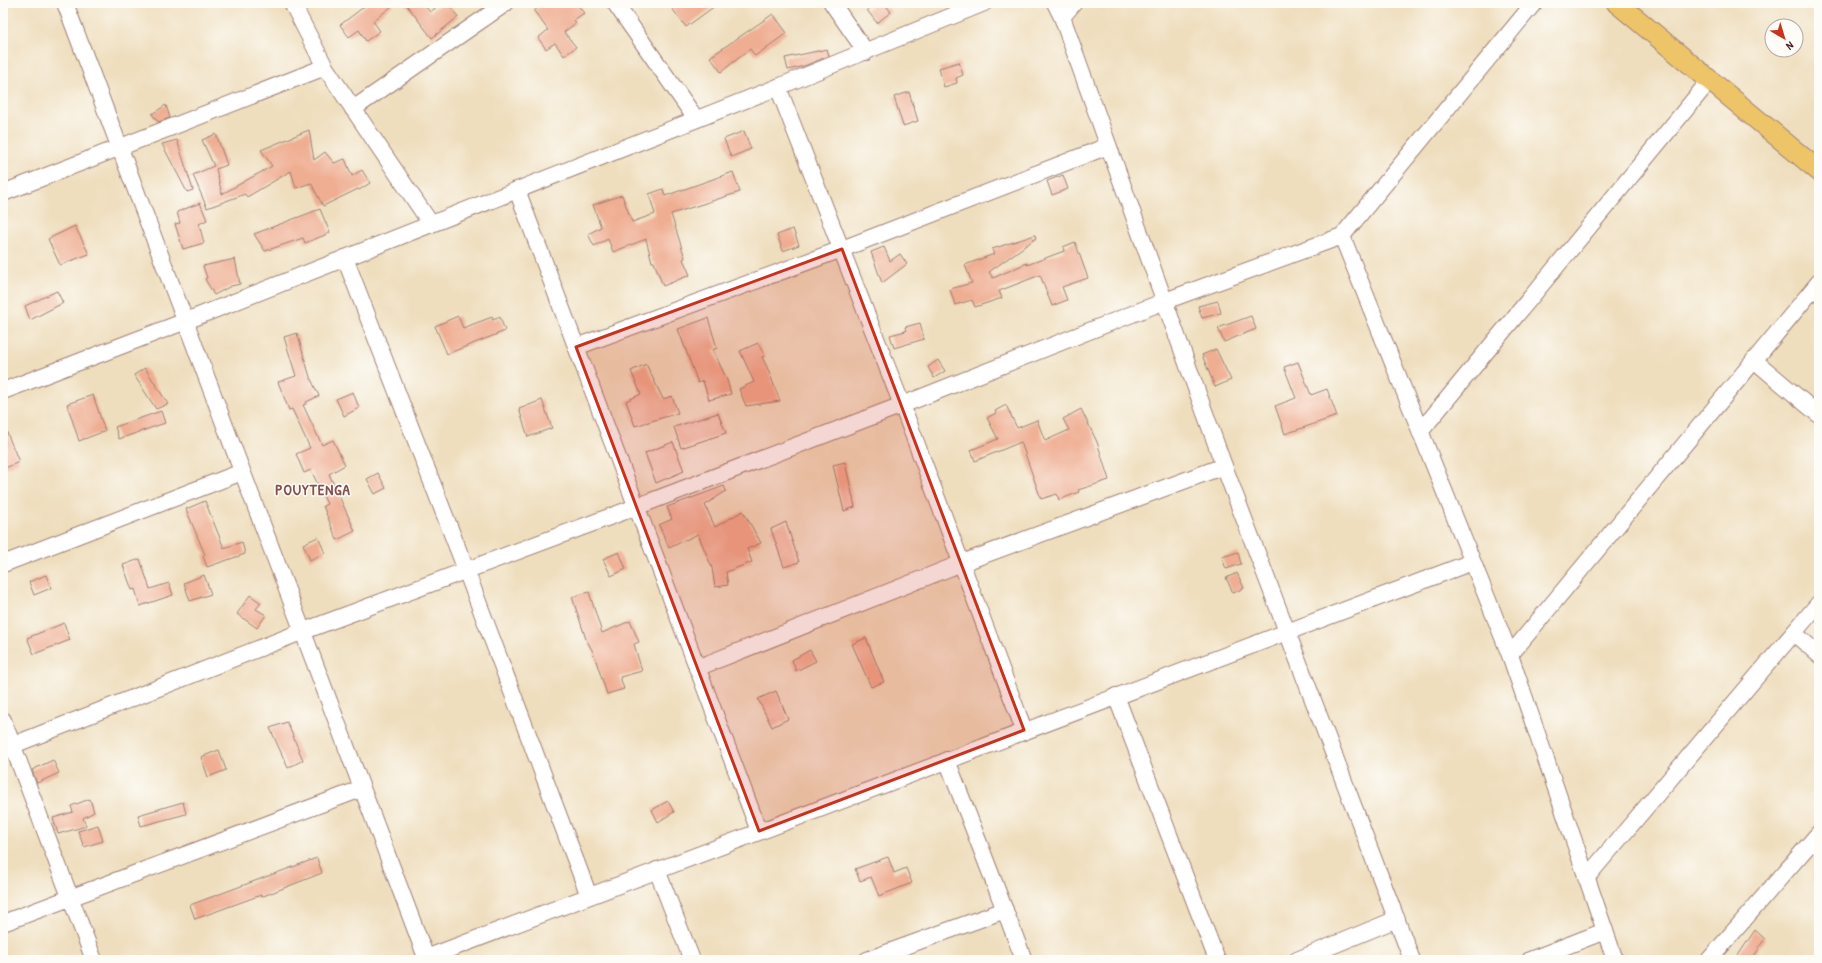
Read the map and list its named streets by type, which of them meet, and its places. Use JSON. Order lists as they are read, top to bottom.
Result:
{
  "districts": ["POUYTENGA"],
  "north": "bottom right"
}
